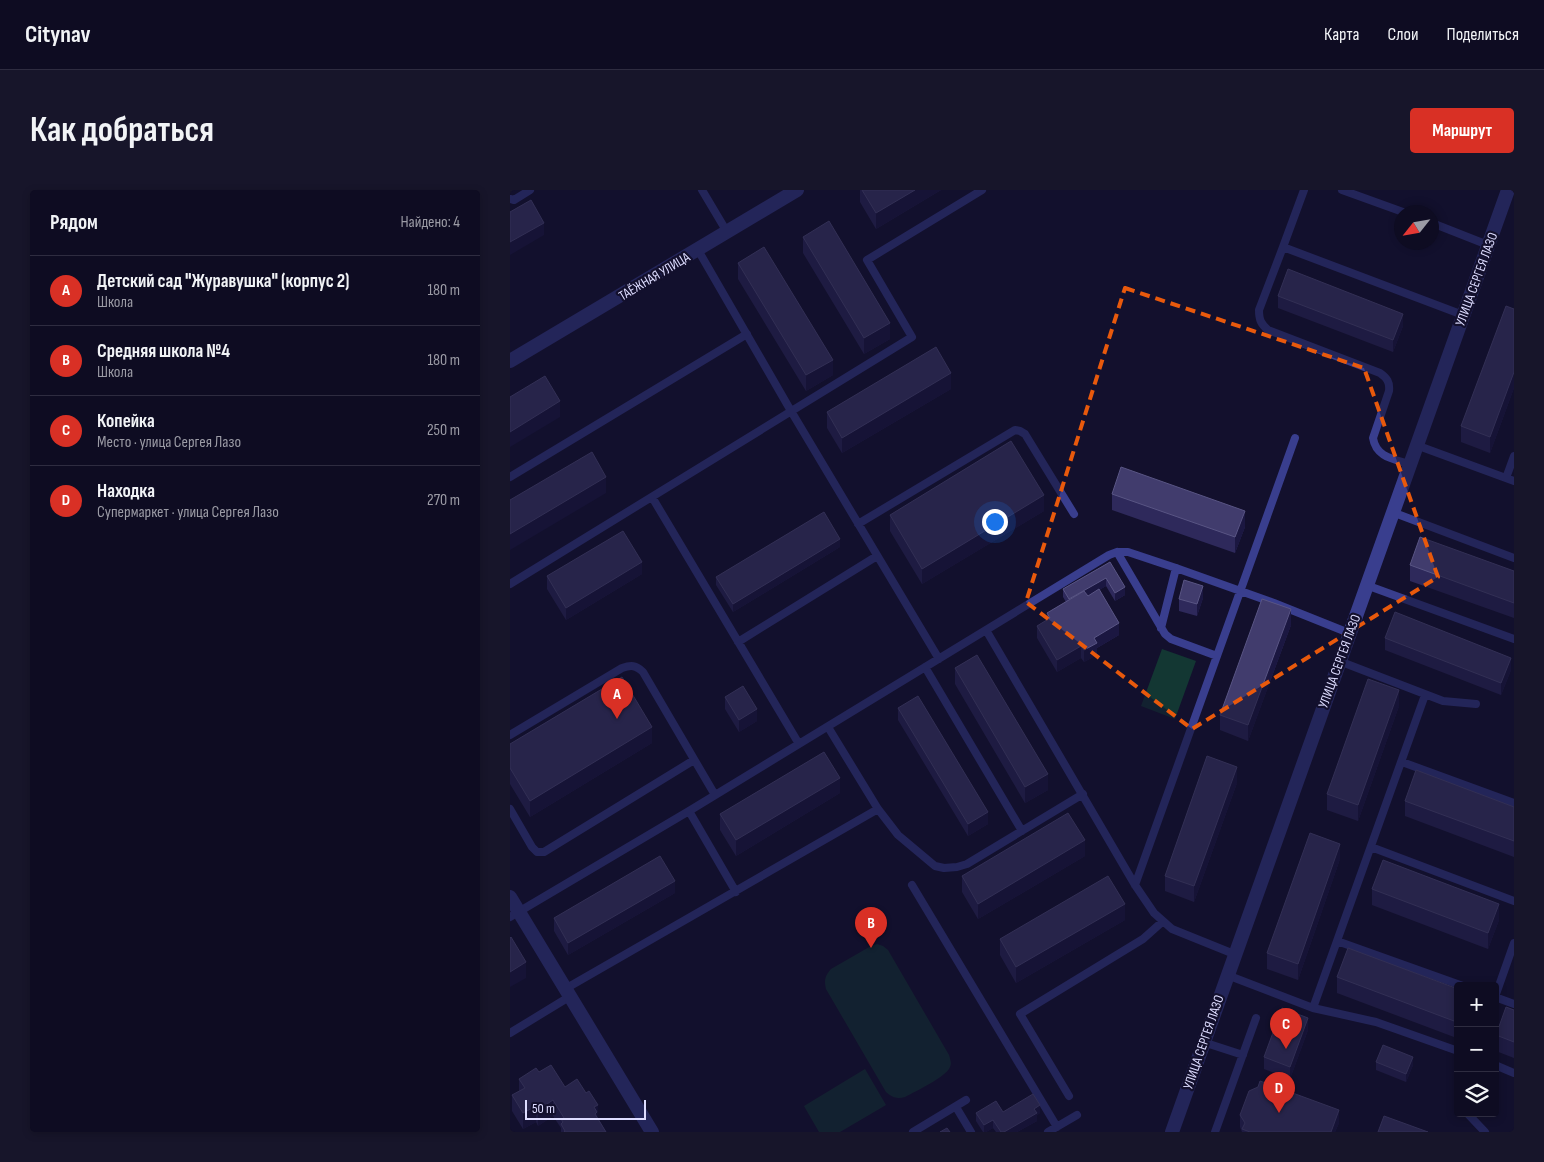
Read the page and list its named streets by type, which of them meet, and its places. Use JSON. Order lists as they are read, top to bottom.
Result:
{
  "streets": {
    "street": ["ТАЁЖНАЯ УЛИЦА", "УЛИЦА СЕРГЕЯ ЛАЗО"]
  },
  "scale_bar": "50 m",
  "north": "bottom left",
  "page": {
    "header": "Citynav",
    "nav": ["Карта", "Слои", "Поделиться"],
    "buttons": "Маршрут",
    "title": "Как добраться",
    "heading": ["Рядом", "Найдено: 4"],
    "list": [
      {
        "mark": "A",
        "name": "Детский сад \"Журавушка\" (корпус 2)",
        "note": "Школа",
        "value": "180 m"
      },
      {
        "mark": "B",
        "name": "Средняя школа №4",
        "note": "Школа",
        "value": "180 m"
      },
      {
        "mark": "C",
        "name": "Копейка",
        "note": "Место · улица Сергея Лазо",
        "value": "250 m"
      },
      {
        "mark": "D",
        "name": "Находка",
        "note": "Супермаркет · улица Сергея Лазо",
        "value": "270 m"
      }
    ],
    "pins": [
      "A",
      "B",
      "C",
      "D"
    ],
    "map_buttons": ["+", "−"],
    "scale": "50 m"
  }
}
